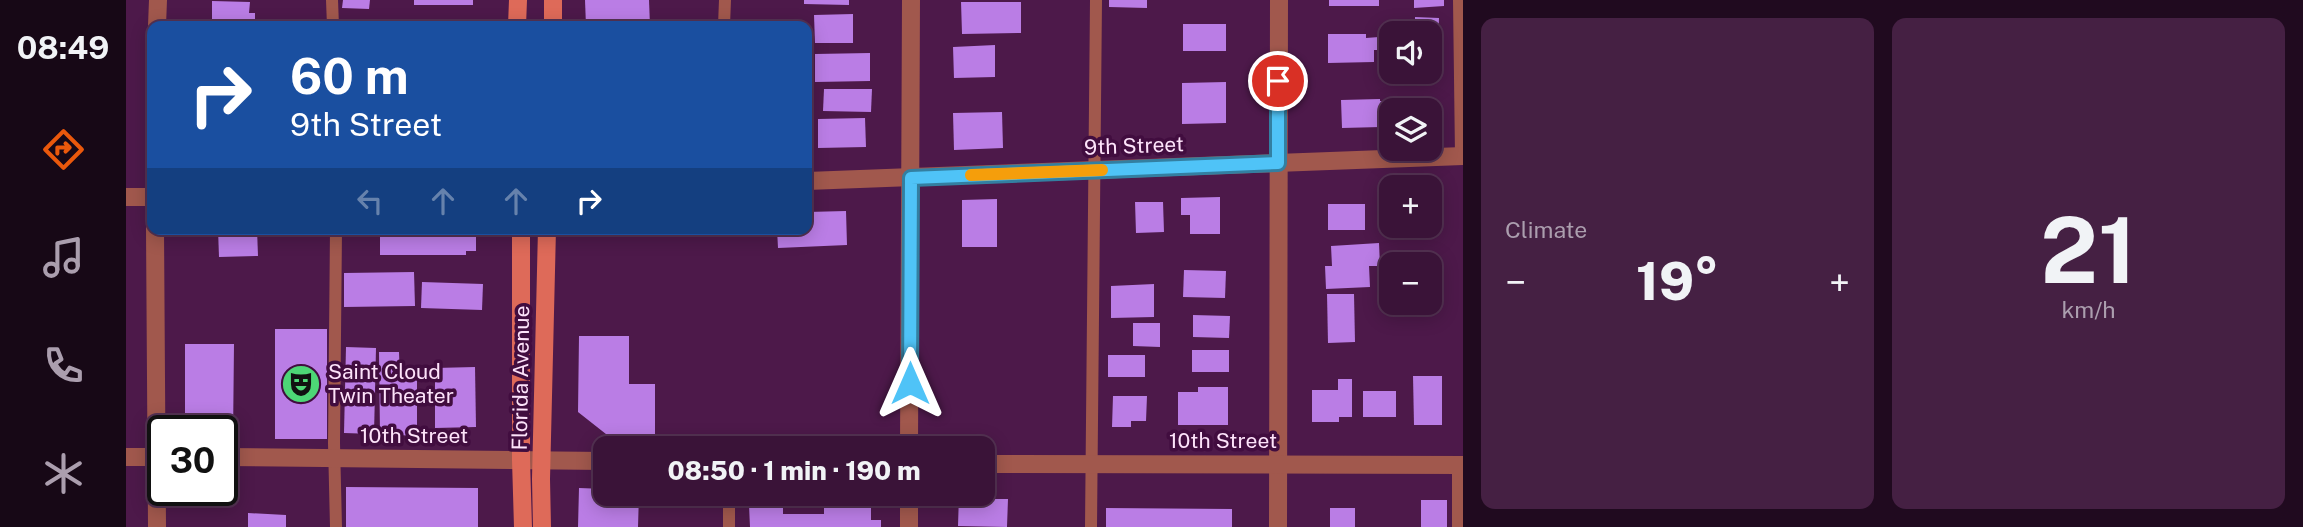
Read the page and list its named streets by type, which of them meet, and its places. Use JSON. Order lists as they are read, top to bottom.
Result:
{
  "streets": {
    "main road": ["Florida Avenue"],
    "street": ["9th Street", "10th Street"]
  },
  "crossings": [
    ["Florida Avenue", "10th Street"]
  ],
  "places": {
    "theatre": ["Saint Cloud Twin Theater"]
  },
  "page": {
    "tabs": "08:49",
    "tile": [
      "Climate",
      ["21", "km/h"]
    ],
    "map_buttons": ["+", "−"],
    "turn": ["60 m", "9th Street"],
    "heat": ["−", "19°", "+"],
    "limit": "30",
    "trip": "08:50 · 1 min · 190 m"
  }
}
